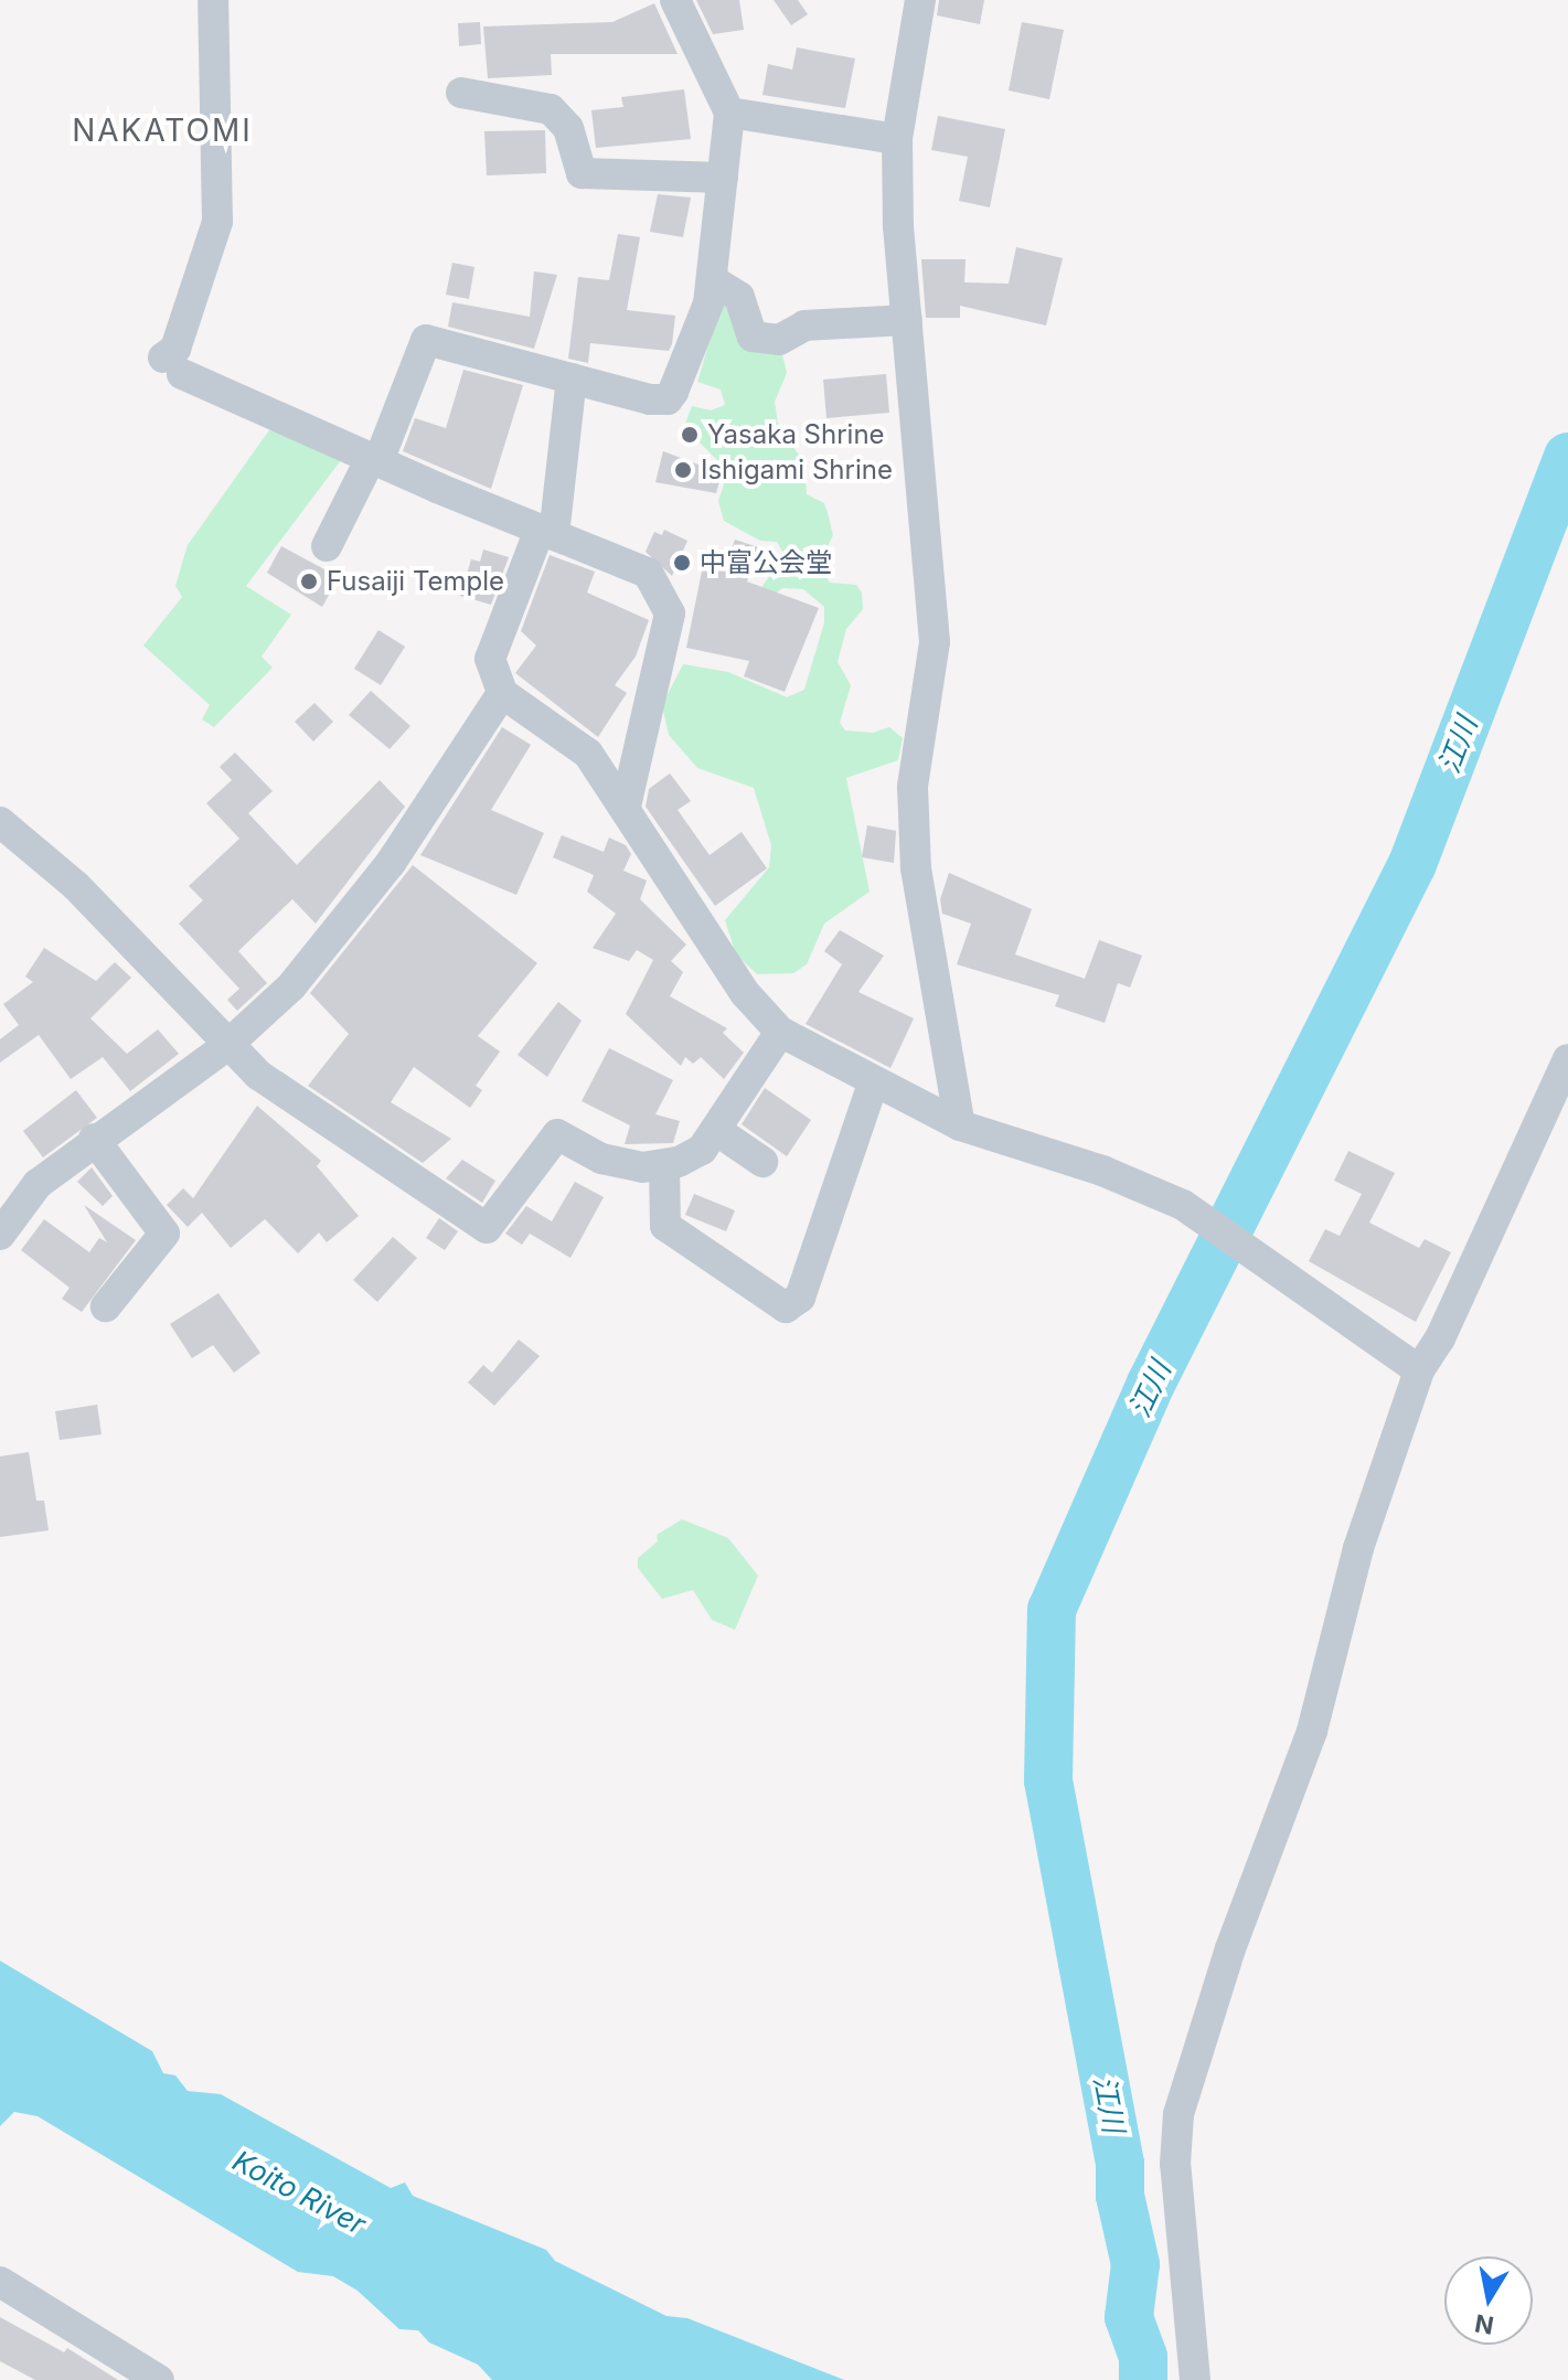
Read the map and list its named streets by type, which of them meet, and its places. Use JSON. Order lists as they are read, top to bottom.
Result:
{
  "districts": ["NAKATOMI"],
  "water": ["江川", "Koito River"],
  "places": [
    "Yasaka Shrine",
    "Ishigami Shrine",
    "中富公会堂",
    "Fusaiji Temple"
  ],
  "north": "bottom"
}
